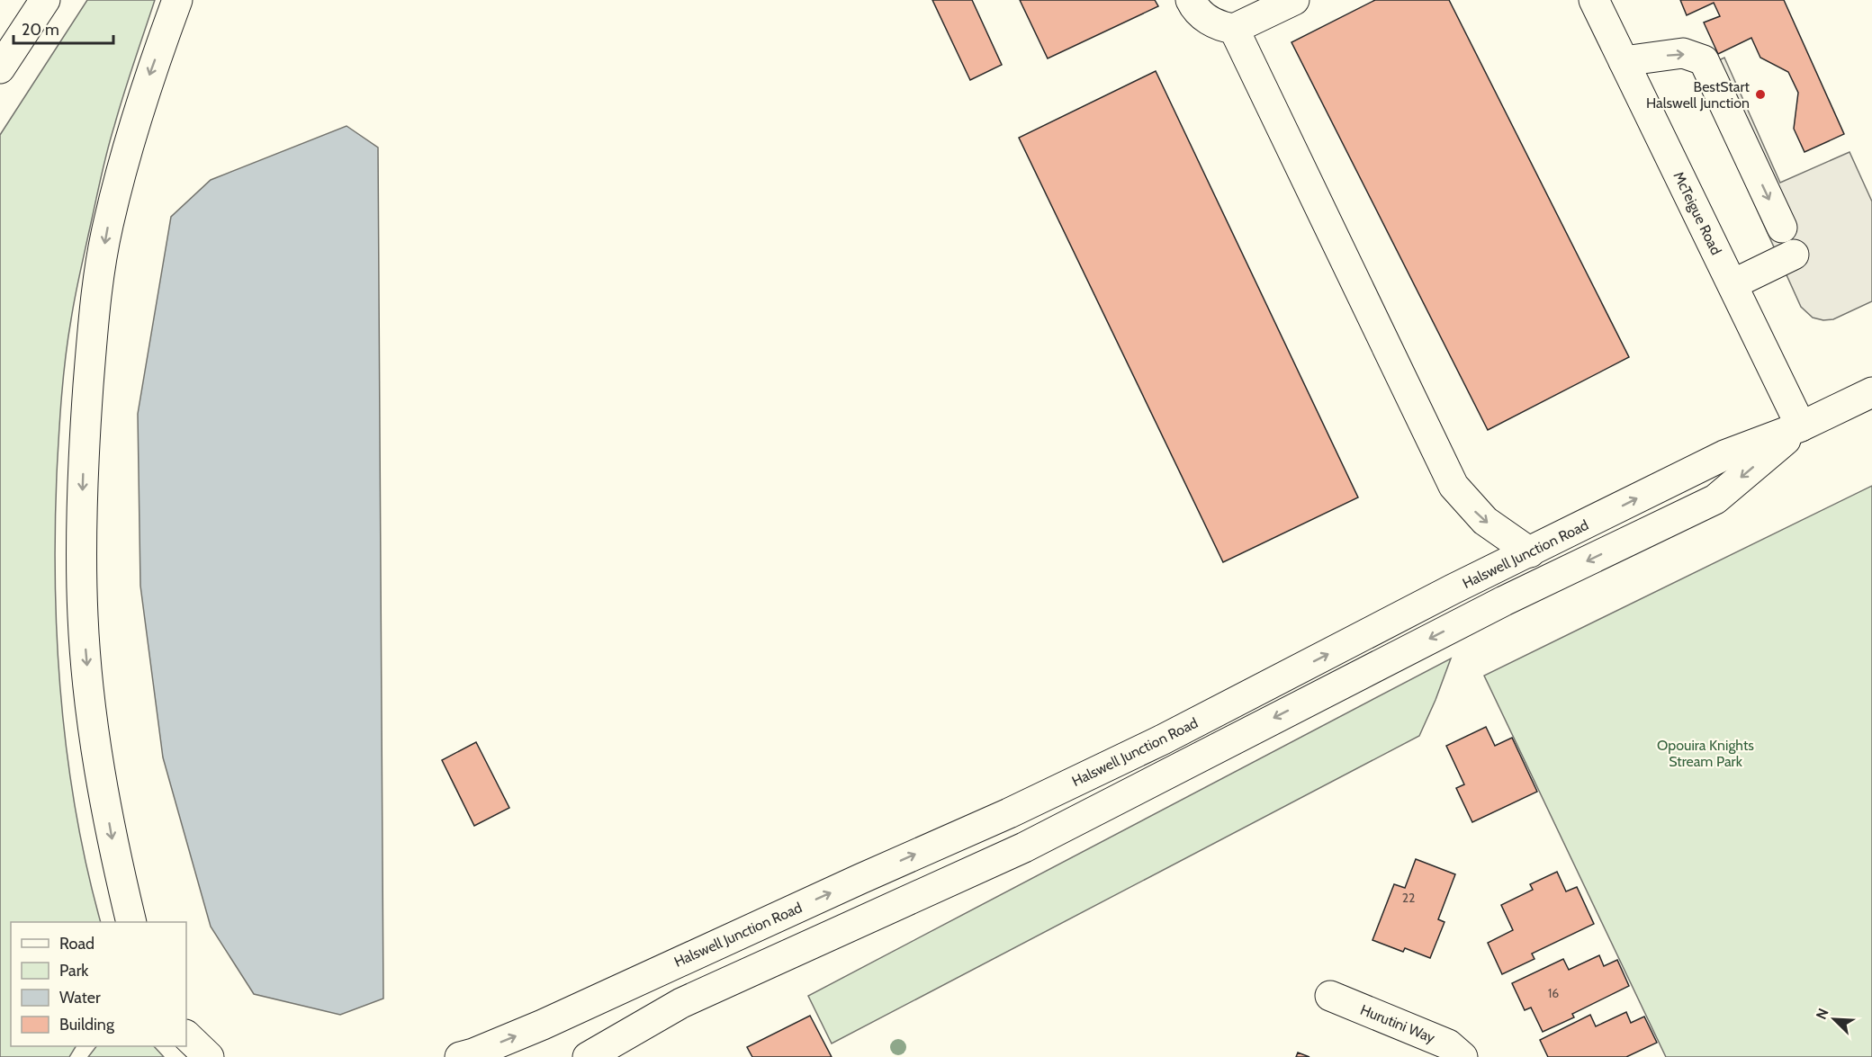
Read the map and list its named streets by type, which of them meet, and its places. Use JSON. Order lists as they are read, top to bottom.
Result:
{
  "streets": {
    "main road": ["McTeigue Road", "Halswell Junction Road", "Hurutini Way"]
  },
  "crossings": [
    ["McTeigue Road", "Halswell Junction Road"]
  ],
  "parks": ["Opouira Knights Stream Park"],
  "places": ["BestStart Halswell Junction"],
  "house_numbers": ["22", "16"],
  "legend": [
    "Road",
    "Park",
    "Water",
    "Building"
  ],
  "scale_bar": "20 m",
  "north": "top left"
}
